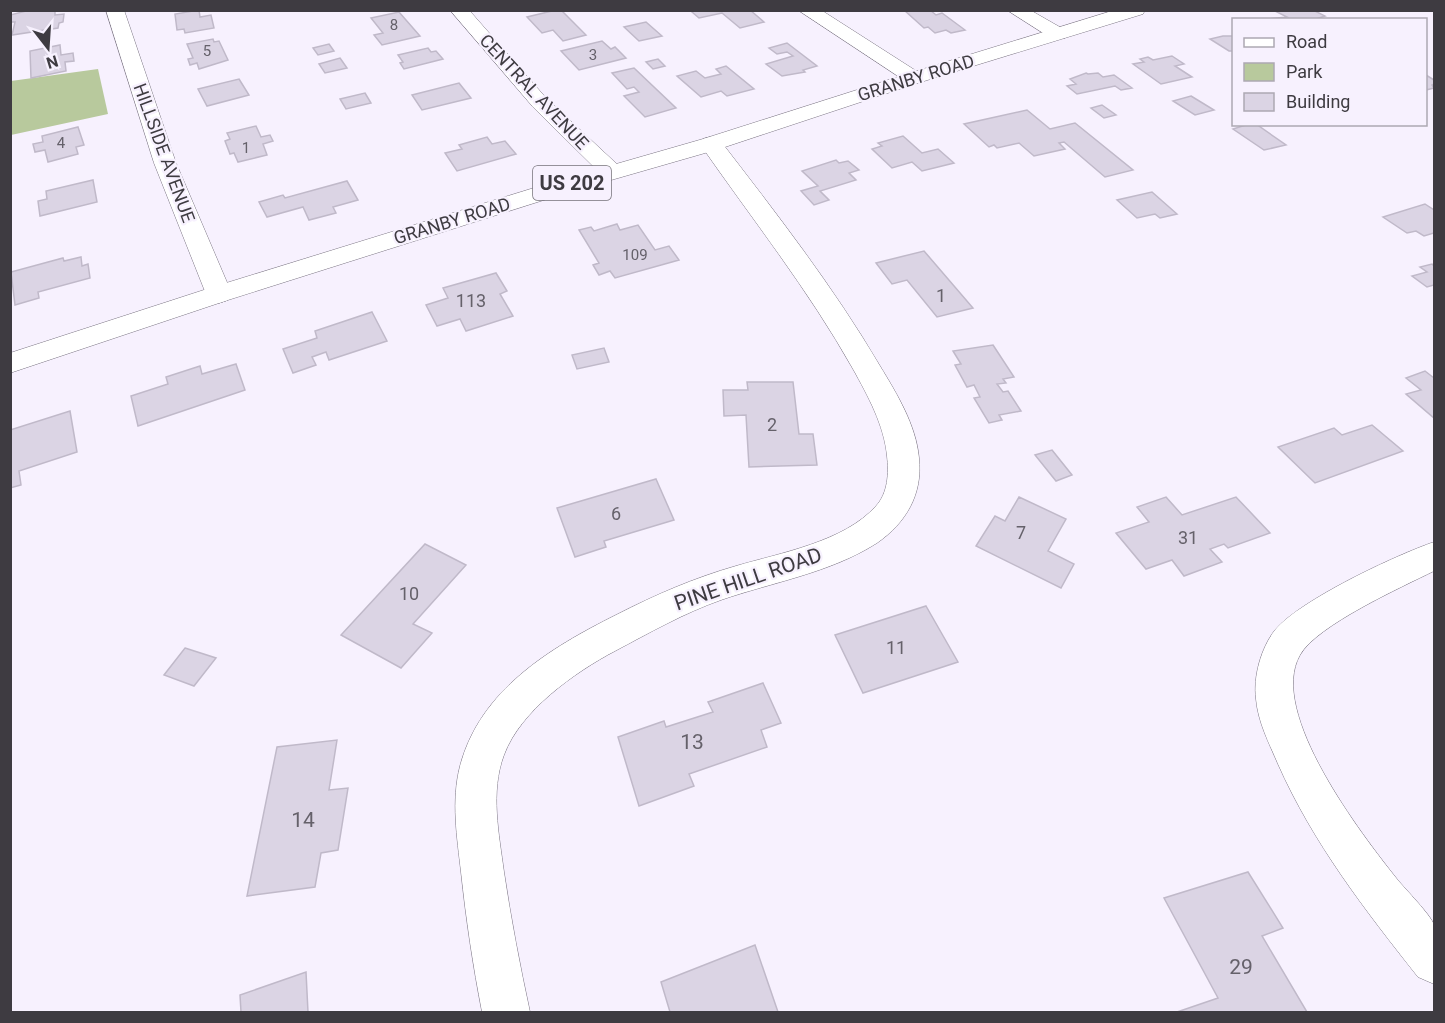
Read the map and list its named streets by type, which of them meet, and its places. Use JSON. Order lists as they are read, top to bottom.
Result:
{
  "streets": {
    "street": [
      "GRANBY ROAD",
      "CENTRAL AVENUE",
      "HILLSIDE AVENUE",
      "US 202",
      "PINE HILL ROAD"
    ]
  },
  "crossings": [
    ["GRANBY ROAD", "CENTRAL AVENUE"],
    ["GRANBY ROAD", "HILLSIDE AVENUE"],
    ["GRANBY ROAD", "PINE HILL ROAD"]
  ],
  "house_numbers": [
    "8",
    "5",
    "3",
    "4",
    "1",
    "109",
    "1",
    "113",
    "2",
    "6",
    "7",
    "31",
    "10",
    "11",
    "13",
    "14",
    "29"
  ],
  "legend": ["Road", "Park", "Building"],
  "north": "bottom"
}
